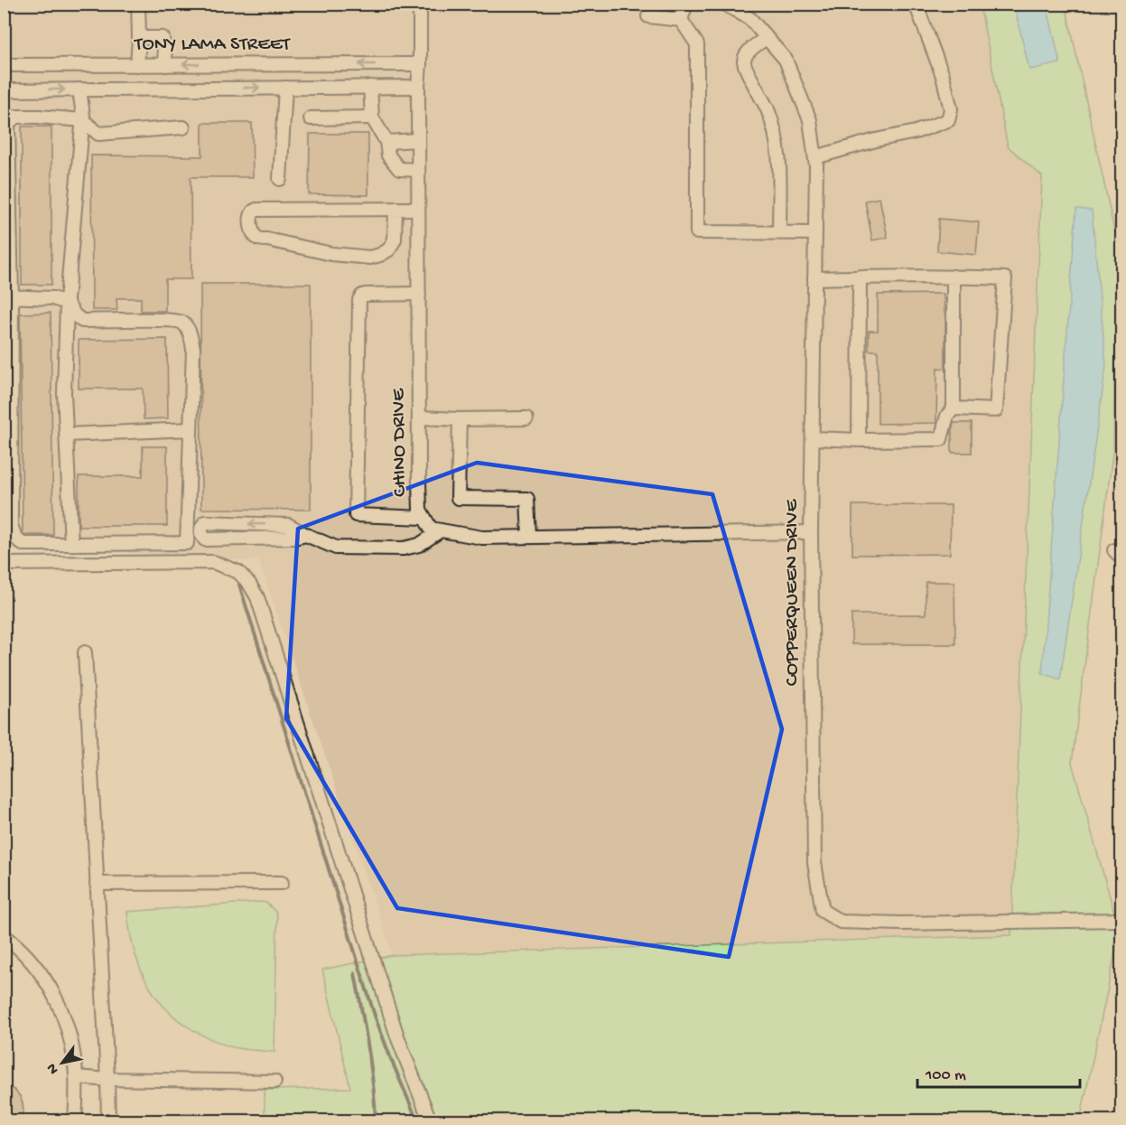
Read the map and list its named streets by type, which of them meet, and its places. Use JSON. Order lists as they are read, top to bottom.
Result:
{
  "streets": {
    "street": ["TONY LAMA STREET", "CHINO DRIVE", "COPPERQUEEN DRIVE"]
  },
  "crossings": [
    ["TONY LAMA STREET", "CHINO DRIVE"],
    ["CHINO DRIVE", "COPPERQUEEN DRIVE"]
  ],
  "scale_bar": "100 m",
  "north": "bottom left"
}
